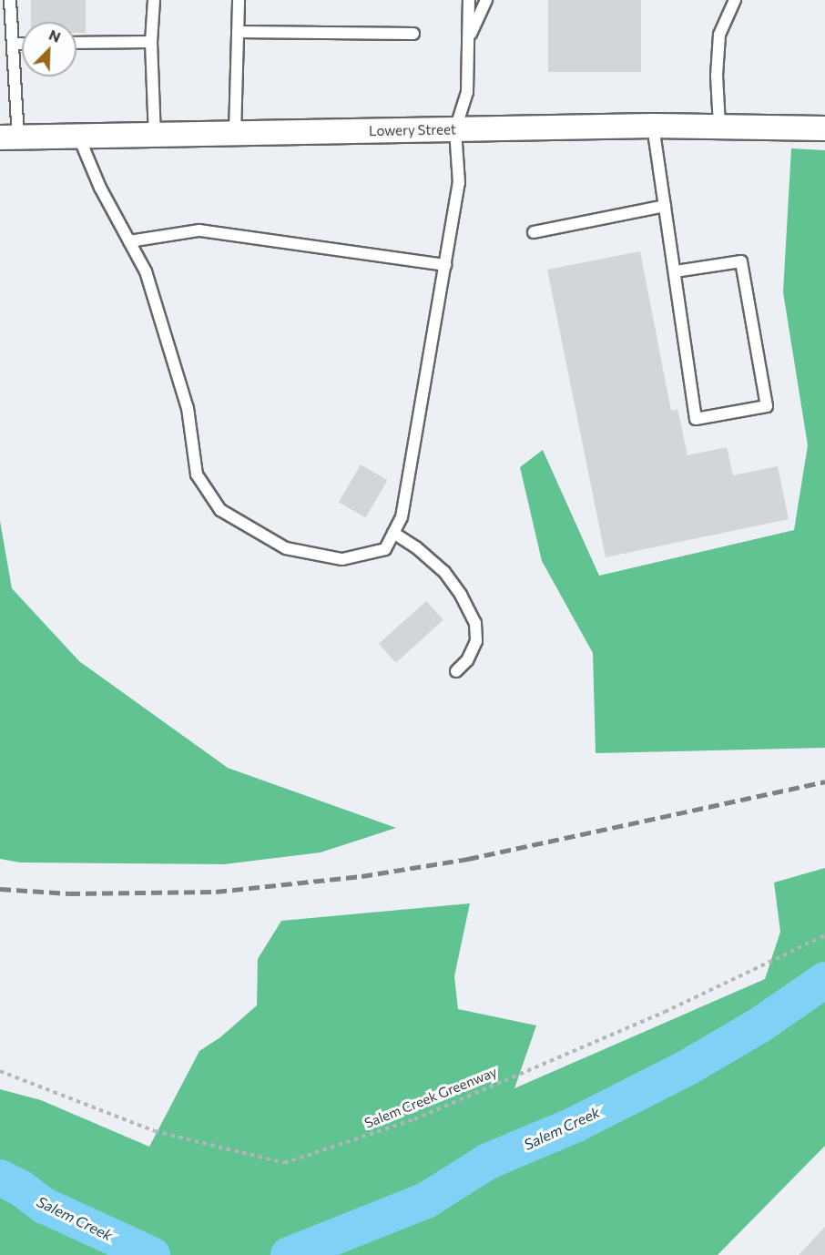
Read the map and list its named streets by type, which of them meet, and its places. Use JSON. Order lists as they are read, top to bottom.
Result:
{
  "streets": {
    "street": ["Lowery Street"],
    "path": ["Salem Creek Greenway"]
  },
  "water": ["Salem Creek"],
  "north": "top right"
}
